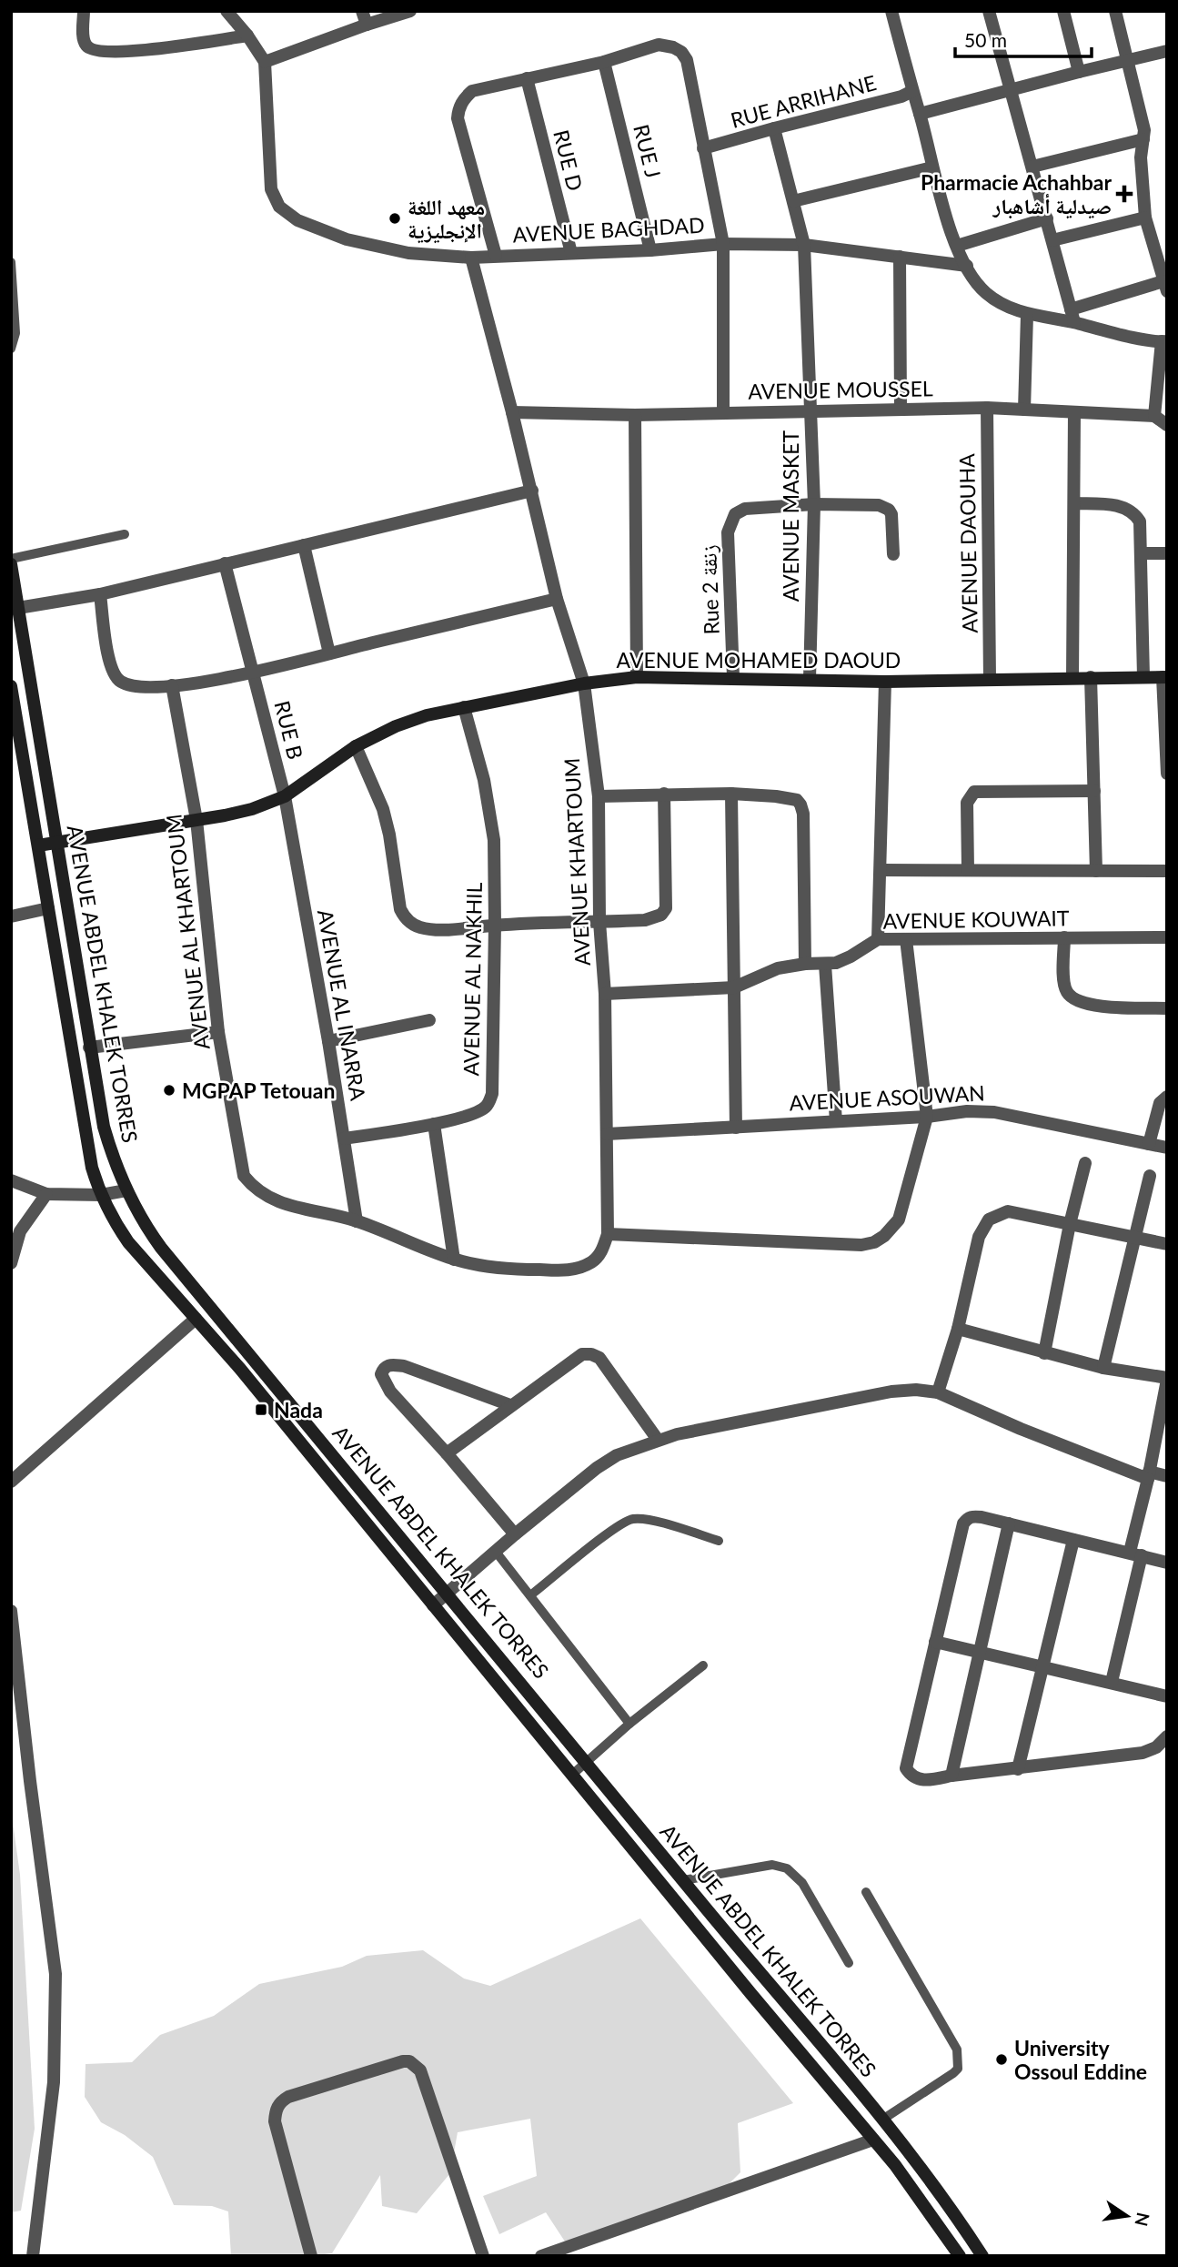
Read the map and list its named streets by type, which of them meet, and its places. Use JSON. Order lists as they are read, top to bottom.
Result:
{
  "streets": {
    "main road": ["AVENUE MOHAMED DAOUD", "AVENUE ABDEL KHALEK TORRES"],
    "street": [
      "RUE ARRIHANE",
      "RUE J",
      "RUE D",
      "AVENUE BAGHDAD",
      "AVENUE MOUSSEL",
      "AVENUE MASKET",
      "AVENUE DAOUHA",
      "Rue 2 زنقة",
      "RUE B",
      "AVENUE KHARTOUM",
      "AVENUE KOUWAIT",
      "AVENUE AL KHARTOUM",
      "AVENUE AL NAKHIL",
      "AVENUE AL INARRA",
      "AVENUE ASOUWAN"
    ]
  },
  "crossings": [
    ["RUE ARRIHANE", "AVENUE MASKET"],
    ["RUE J", "AVENUE BAGHDAD"],
    ["RUE D", "AVENUE BAGHDAD"],
    ["AVENUE BAGHDAD", "AVENUE MASKET"],
    ["AVENUE BAGHDAD", "AVENUE KHARTOUM"],
    ["AVENUE MOUSSEL", "AVENUE MASKET"],
    ["AVENUE MOUSSEL", "AVENUE DAOUHA"],
    ["AVENUE MOUSSEL", "AVENUE KHARTOUM"],
    ["AVENUE MASKET", "Rue 2 زنقة"],
    ["AVENUE MASKET", "AVENUE MOHAMED DAOUD"],
    ["AVENUE DAOUHA", "AVENUE MOHAMED DAOUD"],
    ["Rue 2 زنقة", "AVENUE MOHAMED DAOUD"],
    ["AVENUE MOHAMED DAOUD", "RUE B"],
    ["AVENUE MOHAMED DAOUD", "AVENUE KHARTOUM"],
    ["AVENUE MOHAMED DAOUD", "AVENUE AL KHARTOUM"],
    ["AVENUE MOHAMED DAOUD", "AVENUE AL NAKHIL"],
    ["AVENUE MOHAMED DAOUD", "AVENUE ABDEL KHALEK TORRES"],
    ["AVENUE MOHAMED DAOUD", "AVENUE AL INARRA"],
    ["RUE B", "AVENUE AL INARRA"],
    ["AVENUE KHARTOUM", "AVENUE KOUWAIT"],
    ["AVENUE KHARTOUM", "AVENUE ASOUWAN"],
    ["AVENUE AL KHARTOUM", "AVENUE AL INARRA"],
    ["AVENUE AL NAKHIL", "AVENUE AL INARRA"]
  ],
  "places": {
    "health": ["Pharmacie Achahbar صيدلية أشاهبار"],
    "other": ["معهد اللغة الإنجليزية", "MGPAP Tetouan", "University Ossoul Eddine"],
    "transit": ["Nada"]
  },
  "scale_bar": "50 m",
  "north": "right"
}
